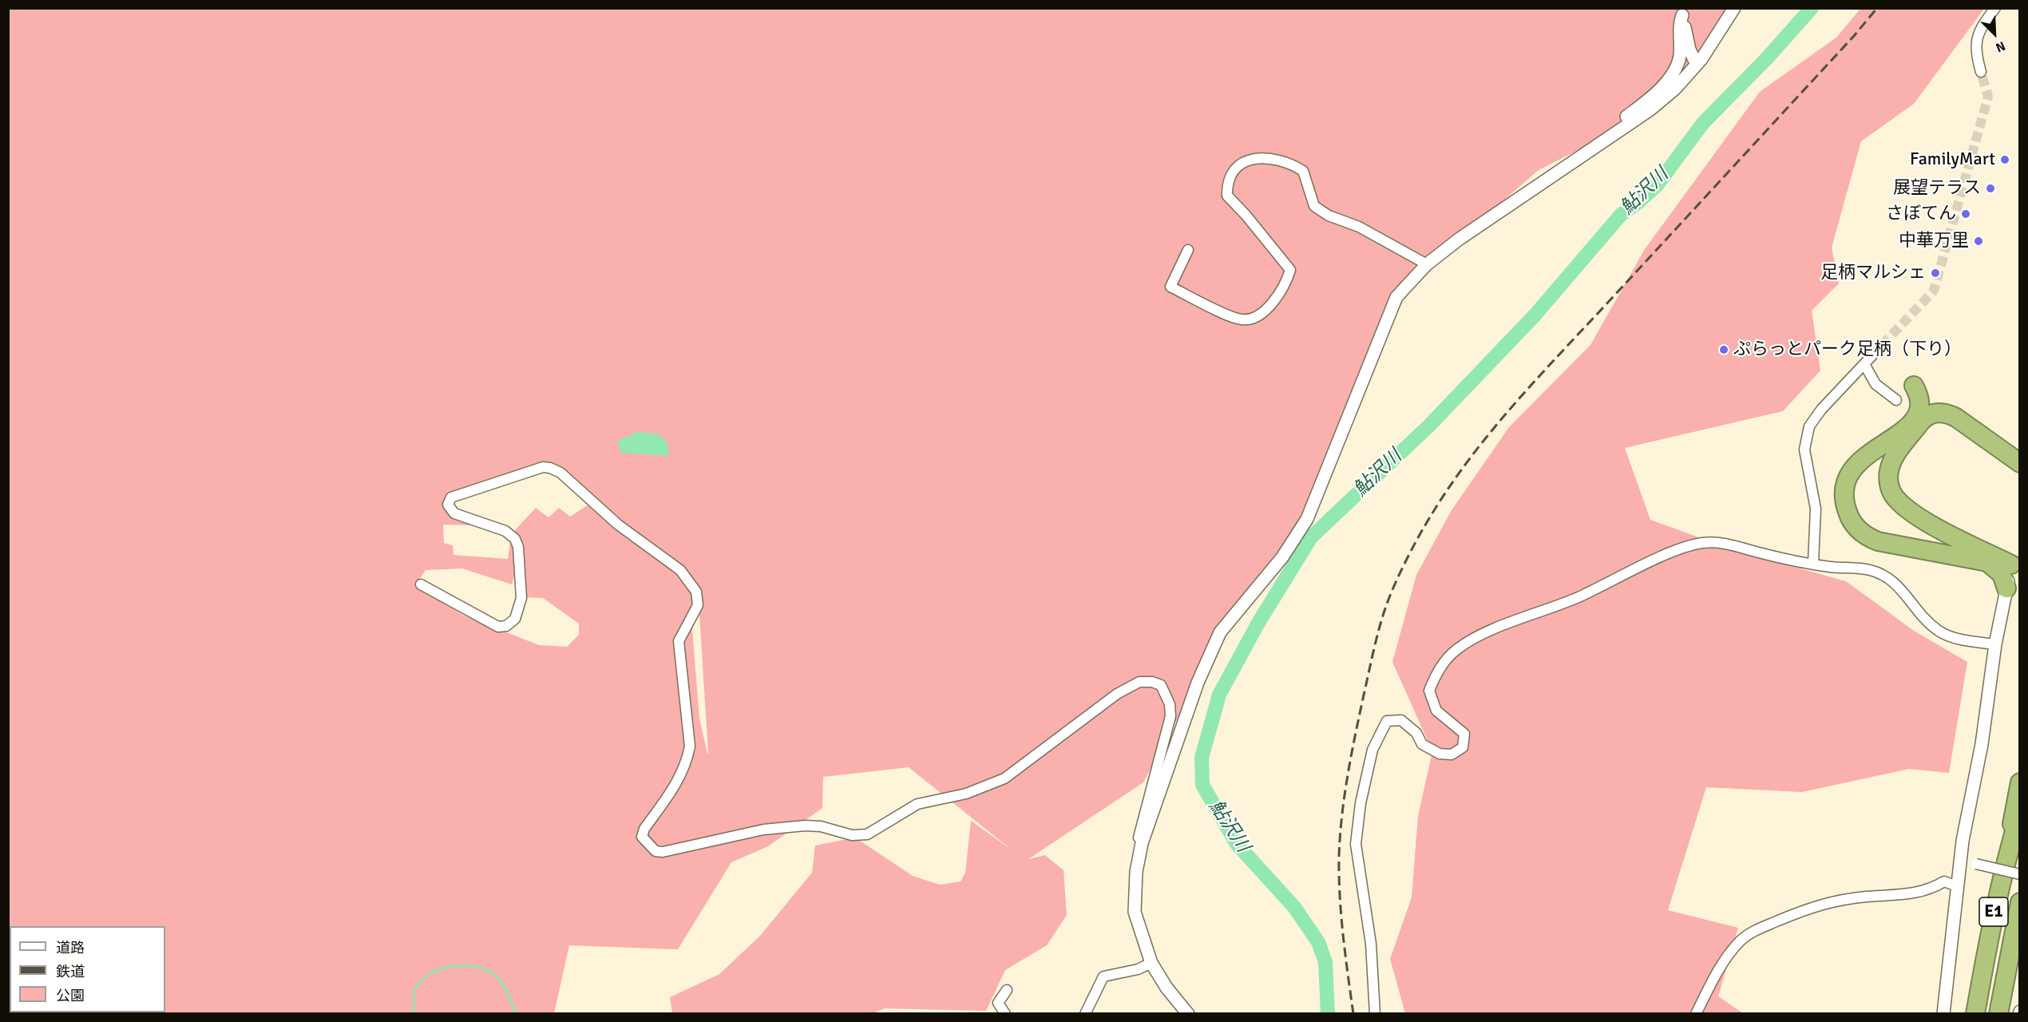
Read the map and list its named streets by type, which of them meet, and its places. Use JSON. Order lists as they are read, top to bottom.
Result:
{
  "streets": {
    "highway": ["E1"]
  },
  "water": ["鮎沢川"],
  "places": [
    "FamilyMart",
    "展望テラス",
    "さぼてん",
    "中華万里",
    "足柄マルシェ",
    "ぷらっとパーク足柄（下り）"
  ],
  "legend": ["道路", "鉄道", "公園"],
  "north": "bottom right"
}
